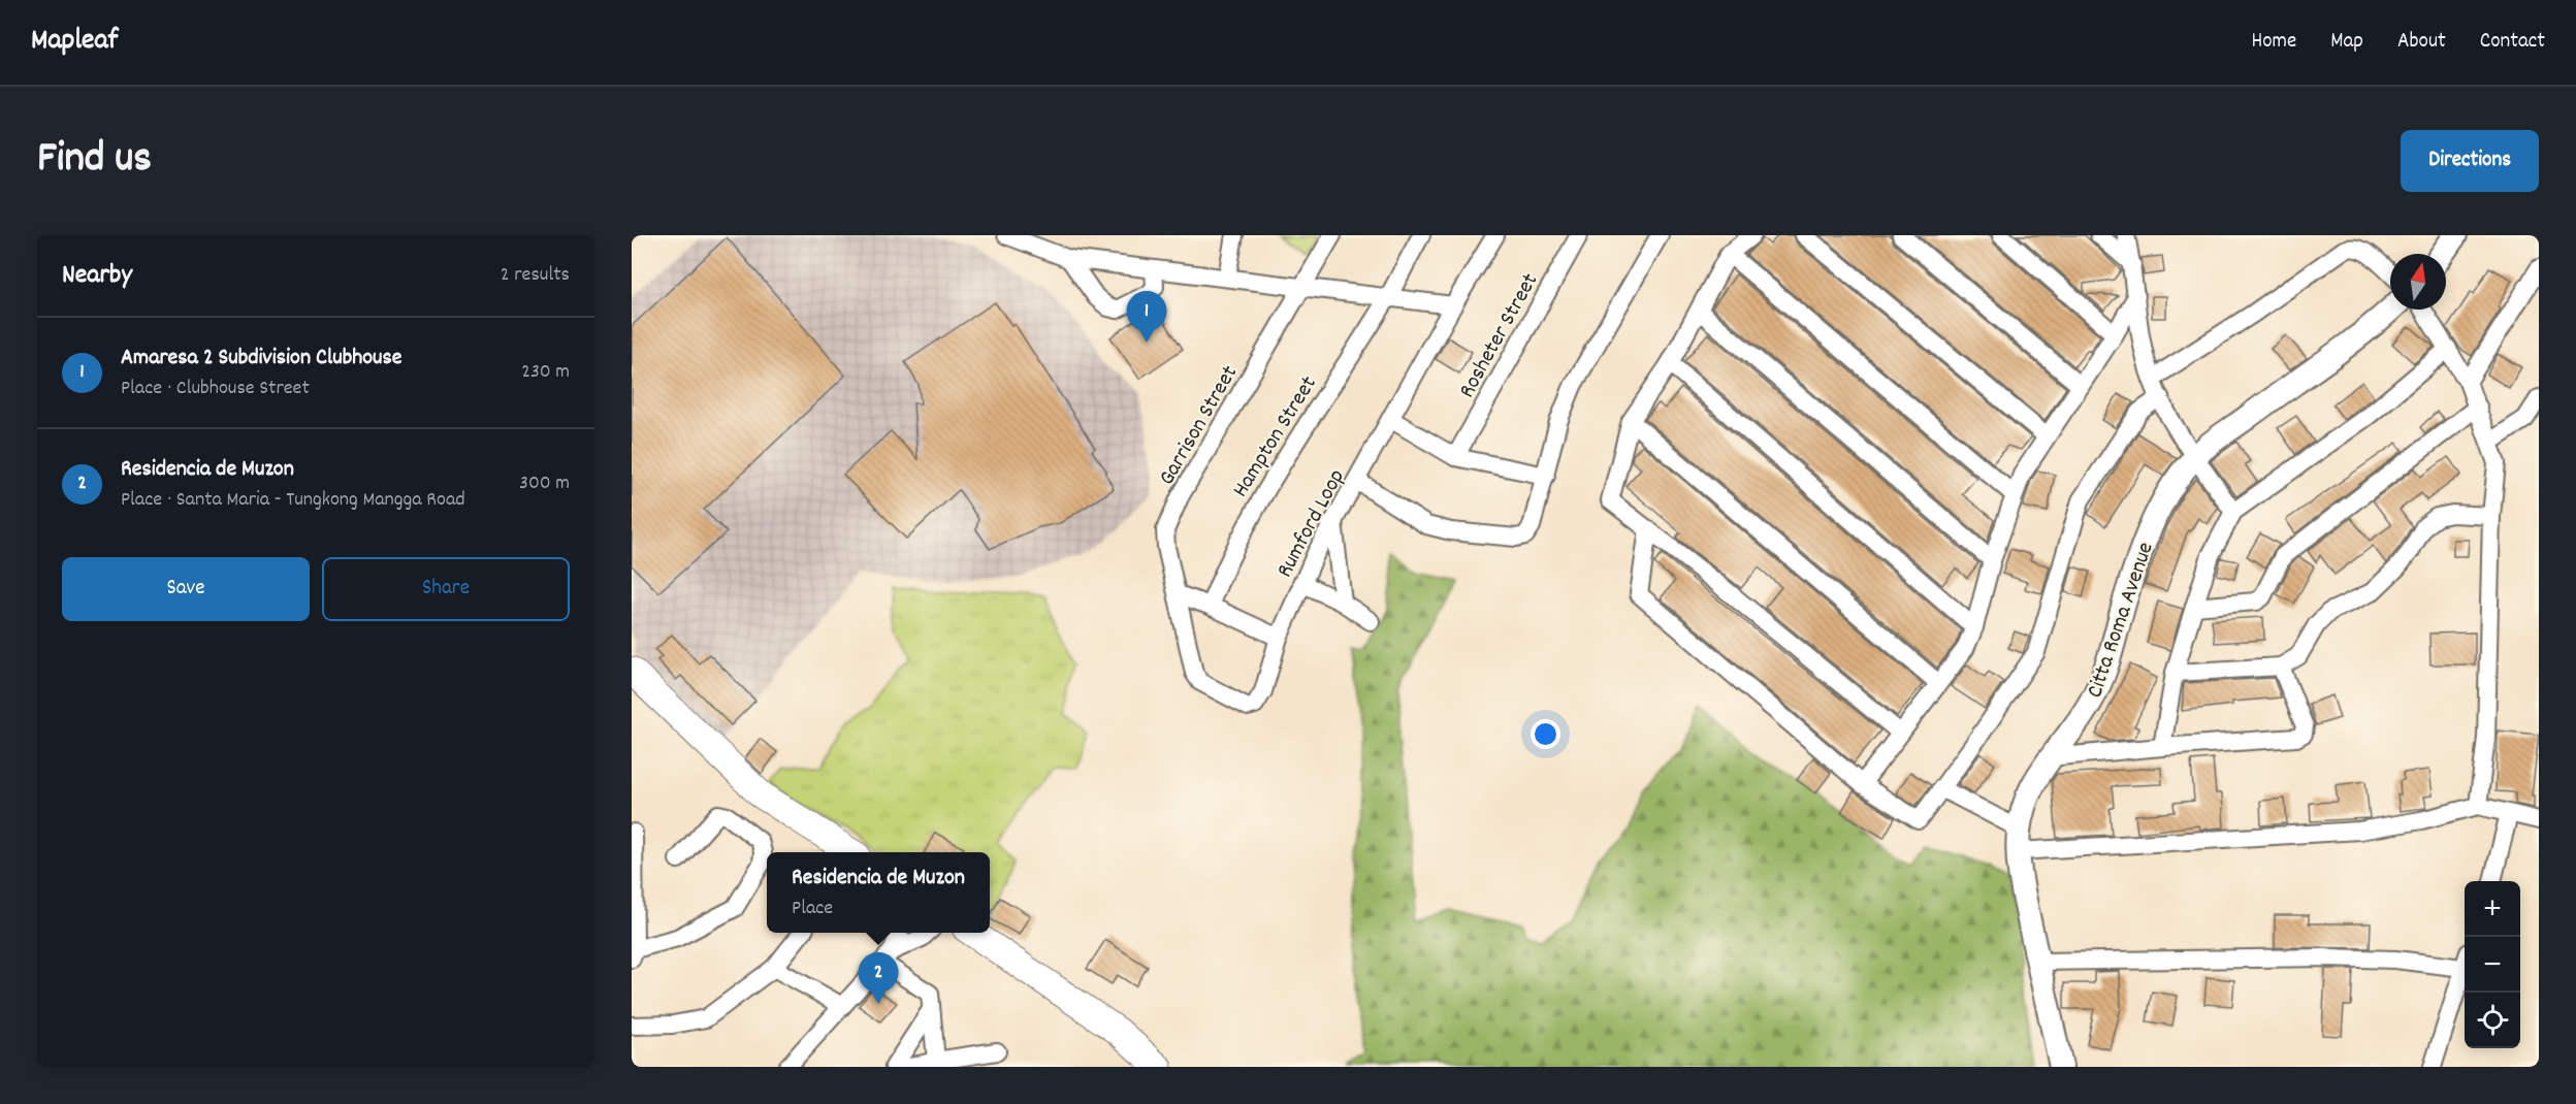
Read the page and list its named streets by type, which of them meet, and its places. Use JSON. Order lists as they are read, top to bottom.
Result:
{
  "streets": {
    "street": [
      "Rosheter Street",
      "Garrison Street",
      "Hampton Street",
      "Rumford Loop",
      "Citta Roma Avenue"
    ]
  },
  "crossings": [
    ["Garrison Street", "Rumford Loop"]
  ],
  "north": "top",
  "page": {
    "header": "Mapleaf",
    "nav": [
      "Home",
      "Map",
      "About",
      "Contact"
    ],
    "title": "Find us",
    "buttons": [
      "Directions",
      ["Save", "Share"]
    ],
    "heading": ["Nearby", "2 results"],
    "pins": ["1", "2"],
    "list": [
      {
        "mark": "1",
        "name": "Amaresa 2 Subdivision Clubhouse",
        "note": "Place · Clubhouse Street",
        "value": "230 m"
      },
      {
        "mark": "2",
        "name": "Residencia de Muzon",
        "note": "Place · Santa Maria - Tungkong Mangga Road",
        "value": "300 m"
      }
    ],
    "popup": ["Residencia de Muzon", "Place"],
    "map_buttons": ["+", "−"]
  }
}
